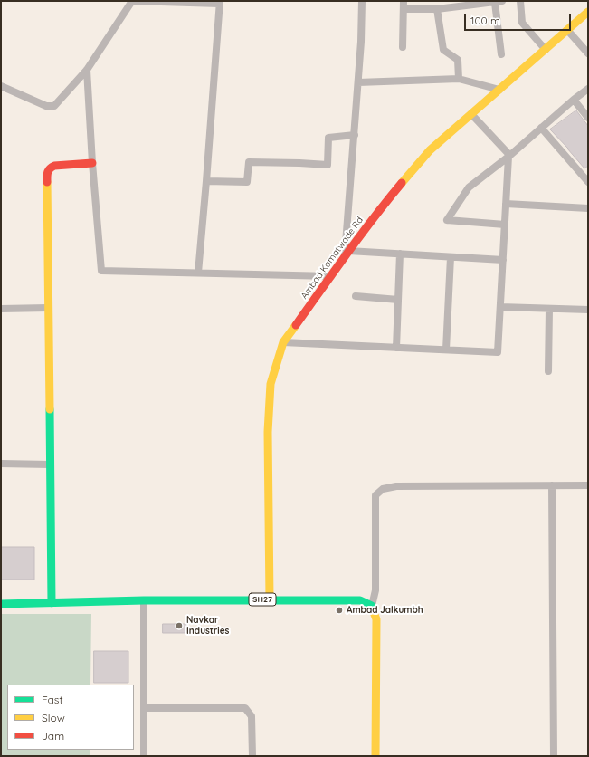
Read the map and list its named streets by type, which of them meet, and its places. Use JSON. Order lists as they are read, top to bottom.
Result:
{
  "streets": {
    "street": ["Ambad Kamatwade Rd", "SH27"]
  },
  "crossings": [
    ["Ambad Kamatwade Rd", "SH27"]
  ],
  "places": ["Ambad Jalkumbh", "Navkar Industries"],
  "legend": ["Fast", "Slow", "Jam"],
  "scale_bar": "100 m"
}
